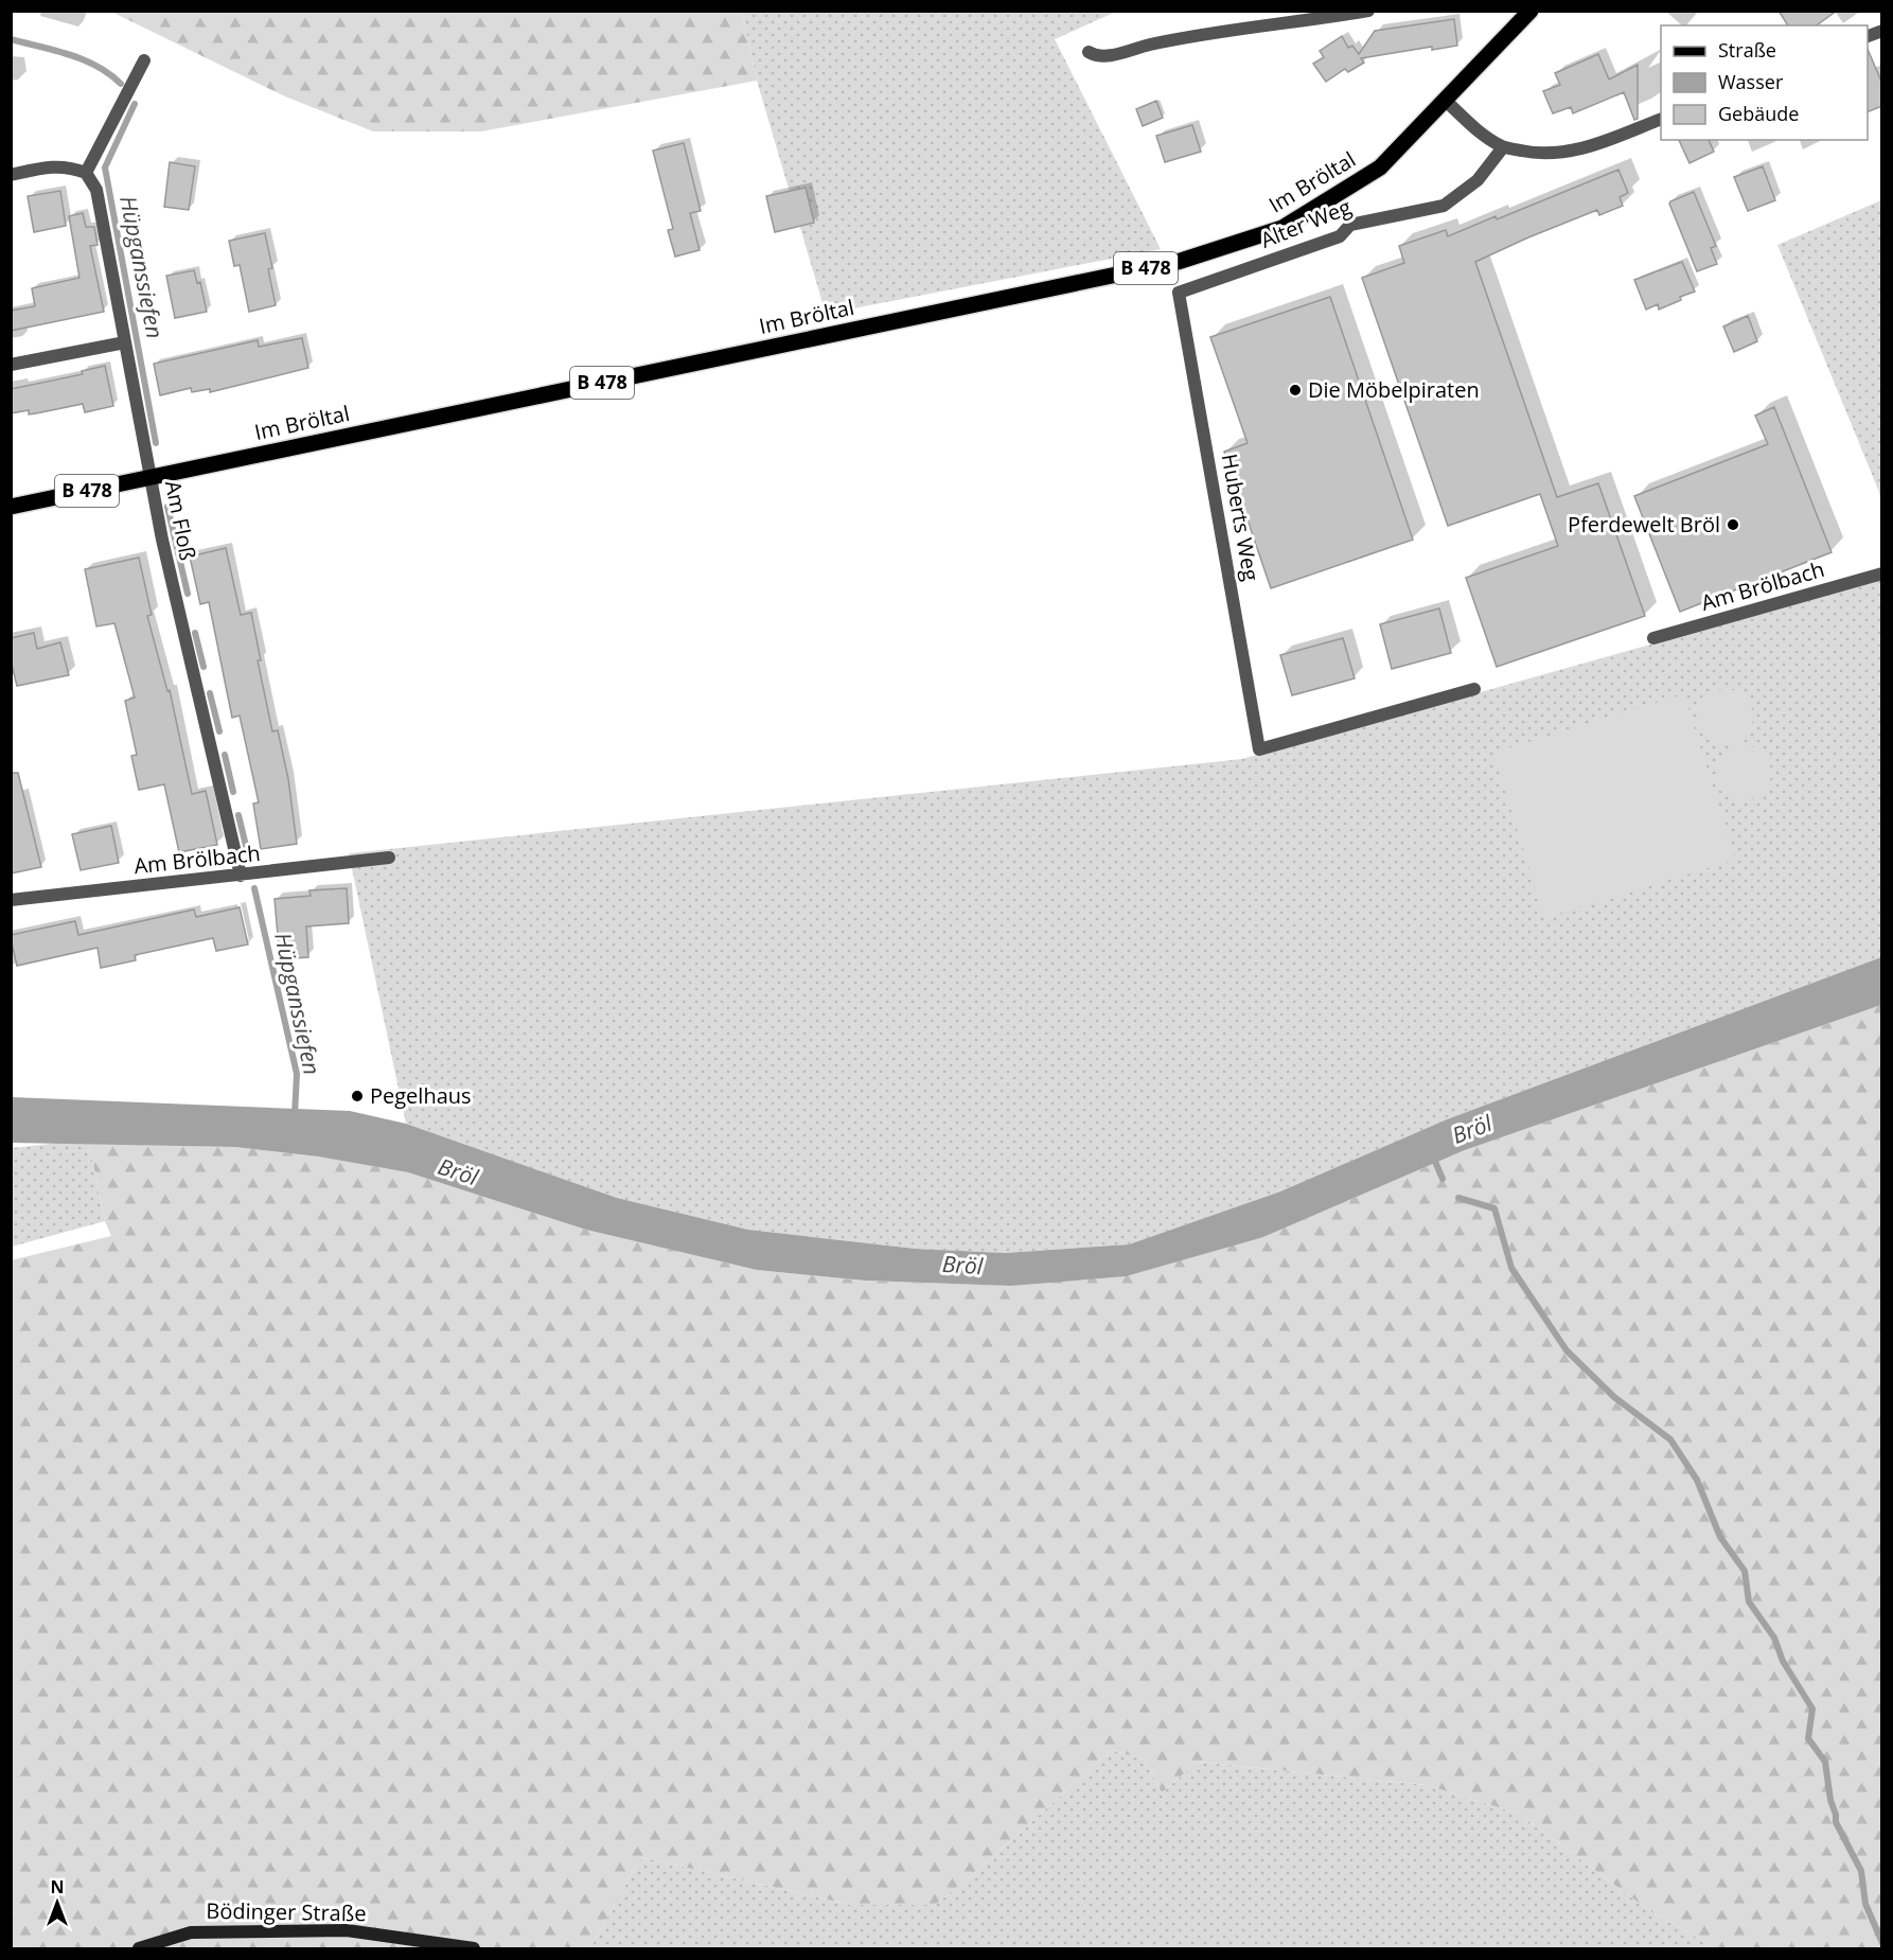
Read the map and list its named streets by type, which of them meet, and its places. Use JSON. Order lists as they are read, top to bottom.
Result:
{
  "streets": {
    "main road": ["Im Bröltal", "B 478"],
    "street": [
      "Alter Weg",
      "Huberts Weg",
      "Am Floß",
      "Am Brölbach",
      "Bödinger Straße"
    ]
  },
  "crossings": [
    ["Im Bröltal", "Am Floß"],
    ["Alter Weg", "Huberts Weg"],
    ["Am Floß", "Am Brölbach"]
  ],
  "water": ["Hüpganssiefen", "Bröl"],
  "places": ["Die Möbelpiraten", "Pferdewelt Bröl", "Pegelhaus"],
  "legend": ["Straße", "Wasser", "Gebäude"],
  "north": "top"
}
